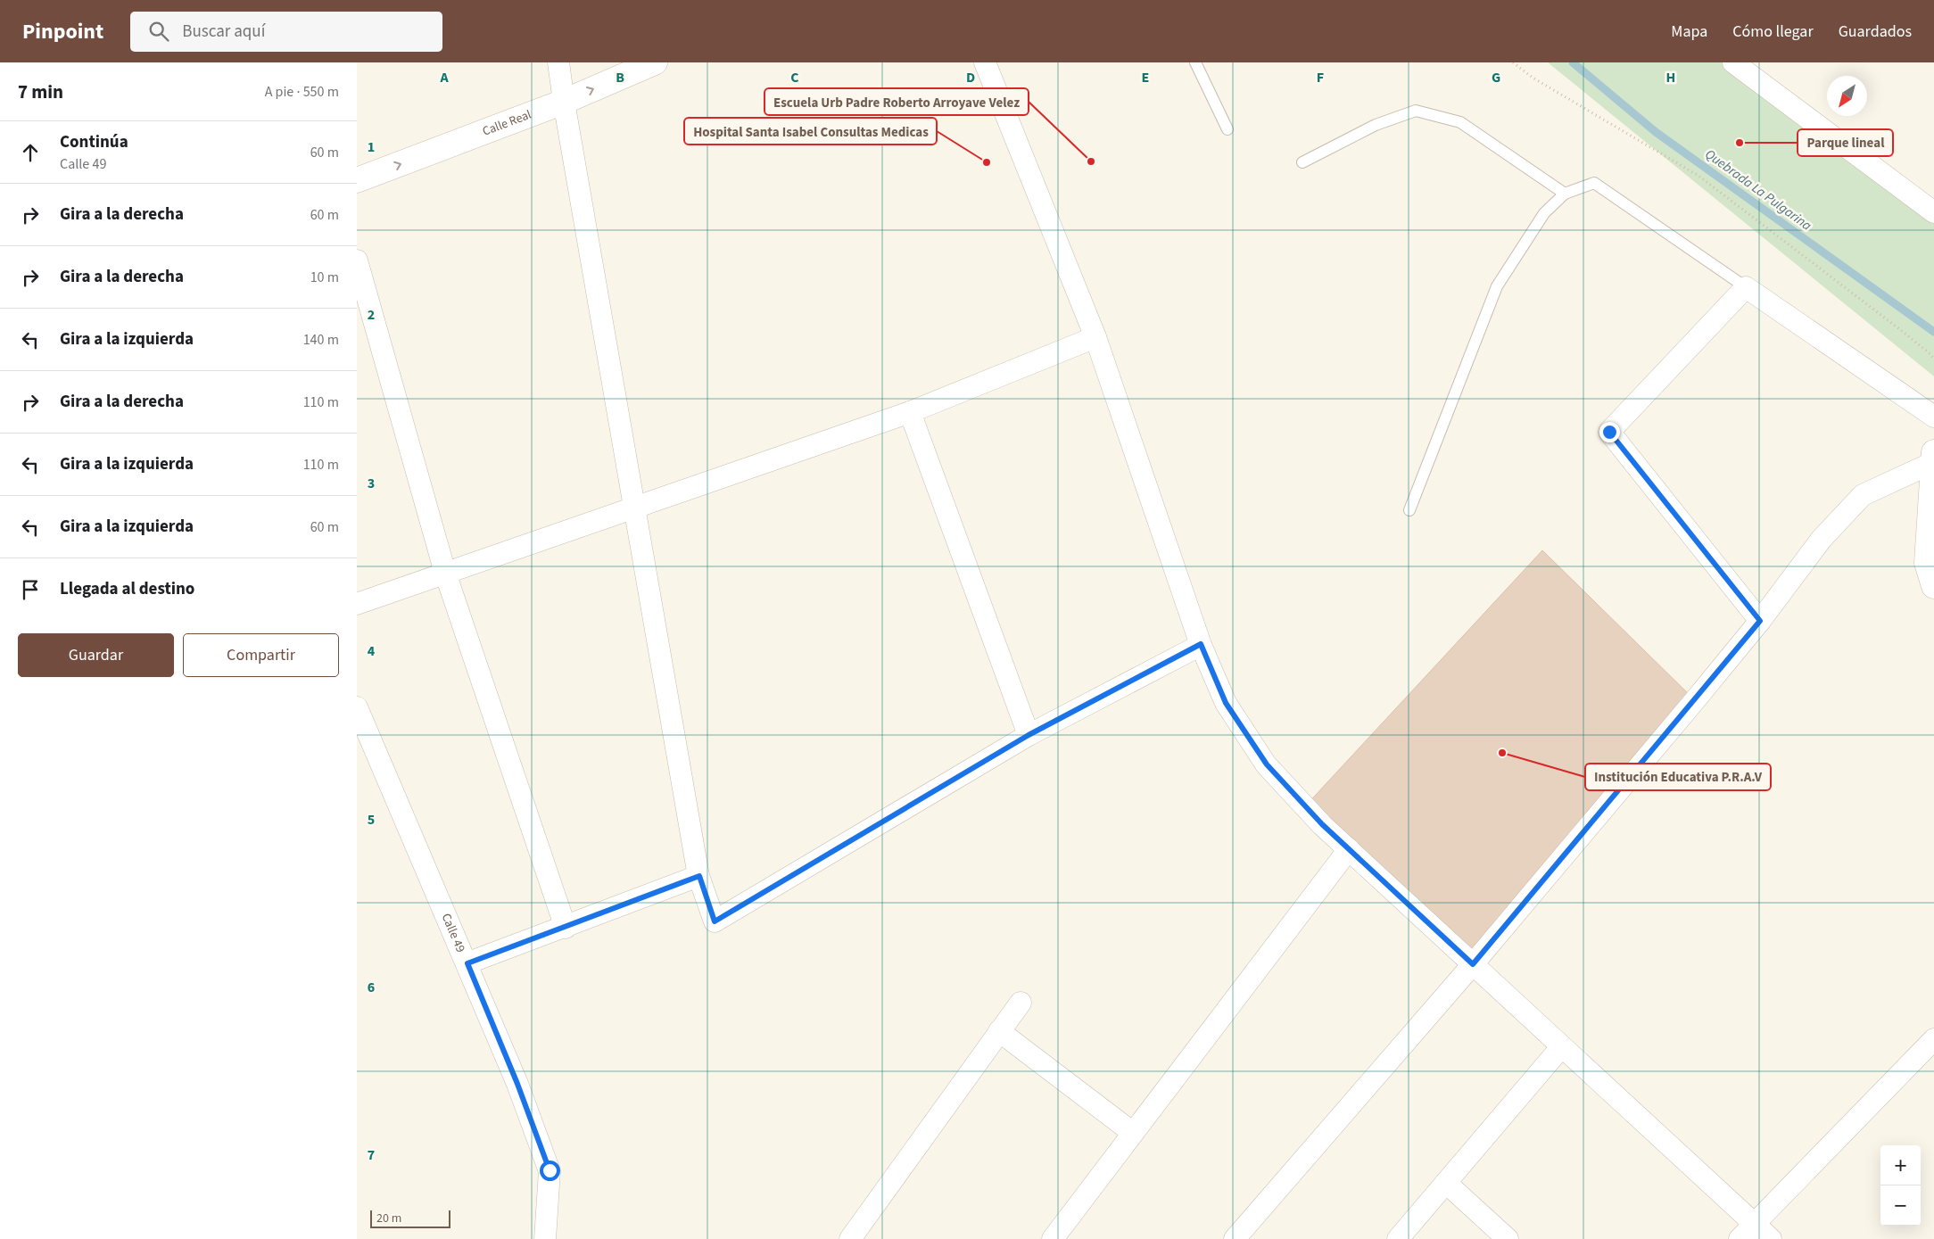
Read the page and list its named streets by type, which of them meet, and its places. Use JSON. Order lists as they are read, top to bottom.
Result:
{
  "streets": {
    "street": ["Calle Real", "Calle 49"]
  },
  "one_way": ["Calle Real"],
  "water": ["Quebrada La Pulgarina"],
  "places": [
    "Parque lineal",
    "Escuela Urb Padre Roberto Arroyave Velez",
    "Hospital Santa Isabel Consultas Medicas",
    "Institución Educativa P.R.A.V"
  ],
  "scale_bar": "20 m",
  "north": "bottom left",
  "page": {
    "header": "Pinpoint",
    "search": "Buscar aquí",
    "nav": ["Mapa", "Cómo llegar", "Guardados"],
    "heading": ["7 min", "A pie · 550 m"],
    "list": [
      ["Continúa", "Calle 49", "60 m"],
      ["Gira a la derecha", "60 m"],
      ["Gira a la derecha", "10 m"],
      ["Gira a la izquierda", "140 m"],
      ["Gira a la derecha", "110 m"],
      ["Gira a la izquierda", "110 m"],
      ["Gira a la izquierda", "60 m"],
      "Llegada al destino"
    ],
    "buttons": ["Guardar", "Compartir"],
    "map_buttons": ["+", "−"],
    "scale": "20 m"
  },
  "grid": {
    "columns": [
      "A",
      "B",
      "C",
      "D",
      "E",
      "F",
      "G",
      "H"
    ],
    "rows": [
      "1",
      "2",
      "3",
      "4",
      "5",
      "6",
      "7"
    ]
  }
}
